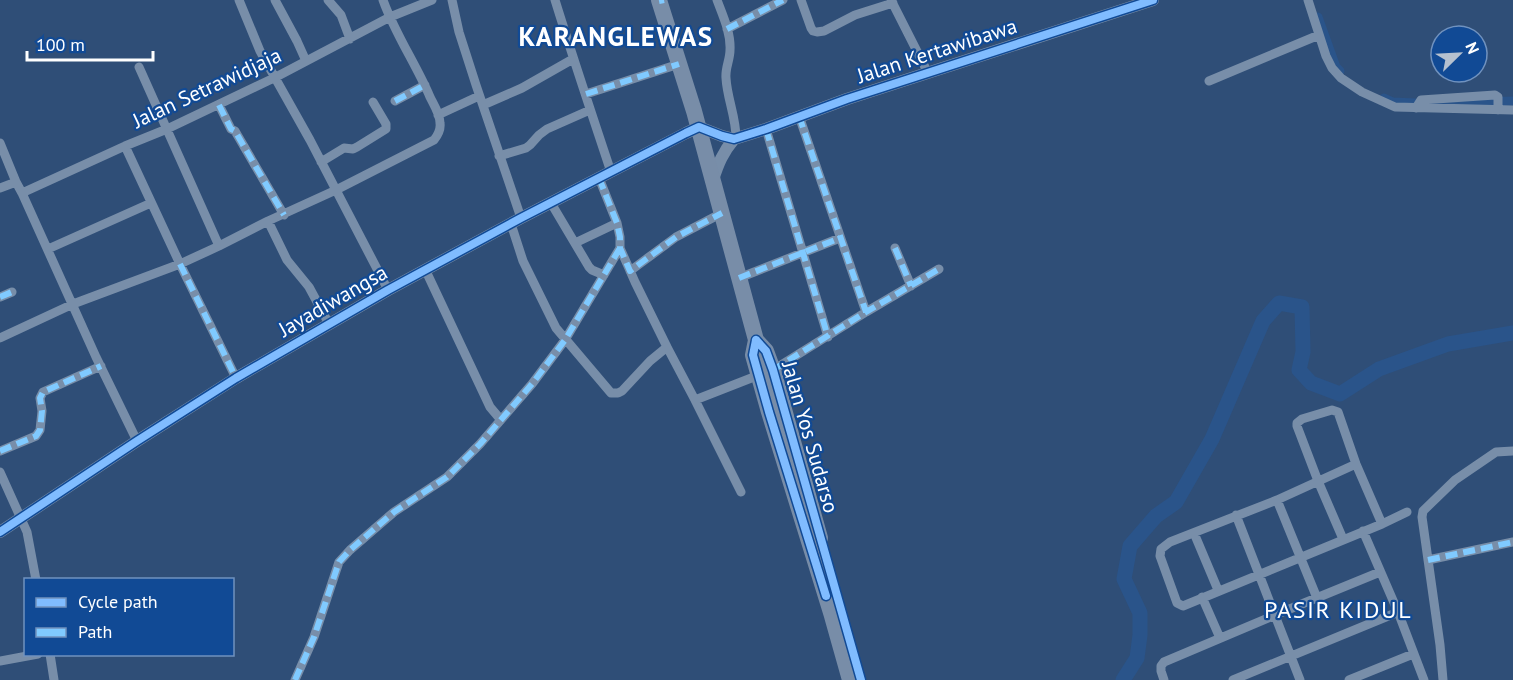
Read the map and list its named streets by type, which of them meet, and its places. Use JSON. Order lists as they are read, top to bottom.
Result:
{
  "streets": {
    "highway": ["Jalan Yos Sudarso"],
    "street": ["Jalan Kertawibawa", "Jalan Setrawidjaja", "Jayadiwangsa"]
  },
  "crossings": [
    ["Jayadiwangsa", "Jalan Yos Sudarso"]
  ],
  "districts": ["KARANGLEWAS", "PASIR KIDUL"],
  "legend": ["Cycle path", "Path"],
  "scale_bar": "100 m",
  "north": "top right"
}
